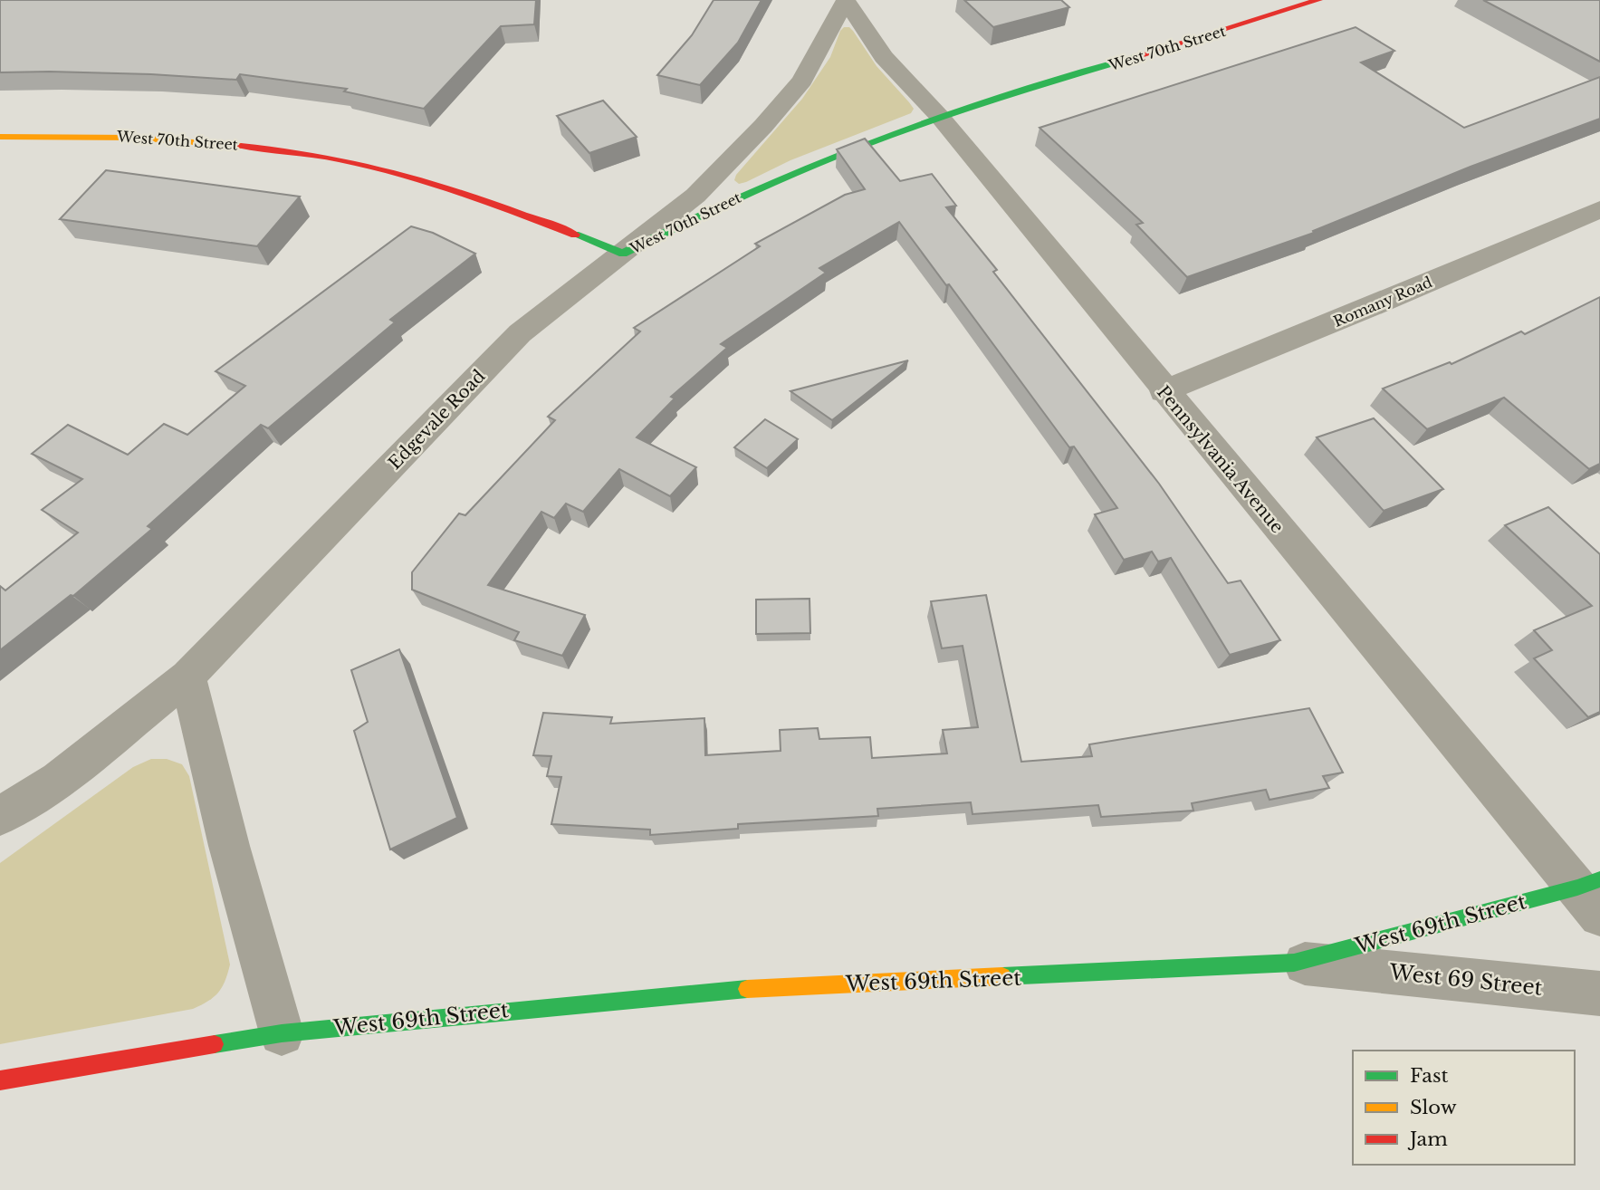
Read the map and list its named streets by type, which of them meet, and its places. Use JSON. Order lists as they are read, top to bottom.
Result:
{
  "streets": {
    "street": [
      "West 70th Street",
      "Romany Road",
      "Edgevale Road",
      "Pennsylvania Avenue",
      "West 69th Street",
      "West 69 Street"
    ]
  },
  "crossings": [
    ["West 70th Street", "Edgevale Road"],
    ["West 70th Street", "Pennsylvania Avenue"],
    ["Romany Road", "Pennsylvania Avenue"],
    ["Edgevale Road", "Pennsylvania Avenue"],
    ["Pennsylvania Avenue", "West 69th Street"],
    ["West 69th Street", "West 69 Street"]
  ],
  "legend": ["Fast", "Slow", "Jam"]
}
